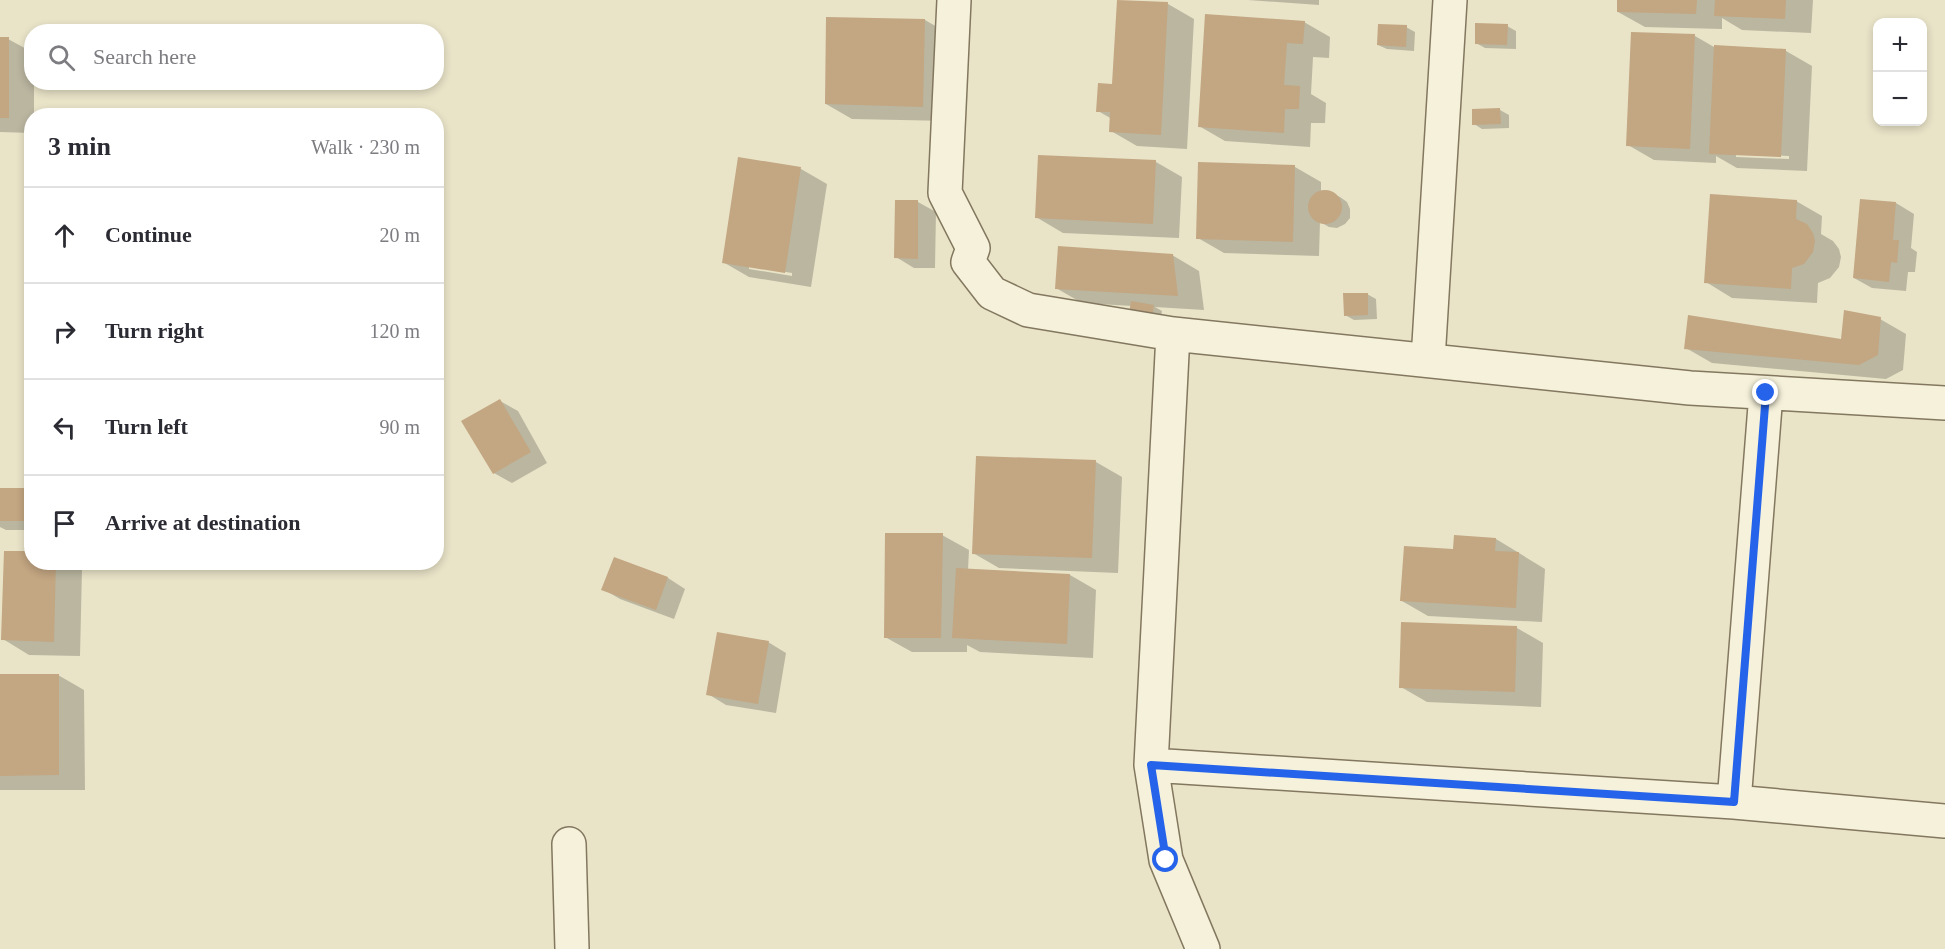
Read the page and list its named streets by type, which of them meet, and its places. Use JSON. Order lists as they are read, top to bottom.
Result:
{
  "page": {
    "map_buttons": ["+", "−"],
    "search": "Search here",
    "heading": ["3 min", "Walk · 230 m"],
    "list": [
      ["Continue", "20 m"],
      ["Turn right", "120 m"],
      ["Turn left", "90 m"],
      "Arrive at destination"
    ]
  }
}
